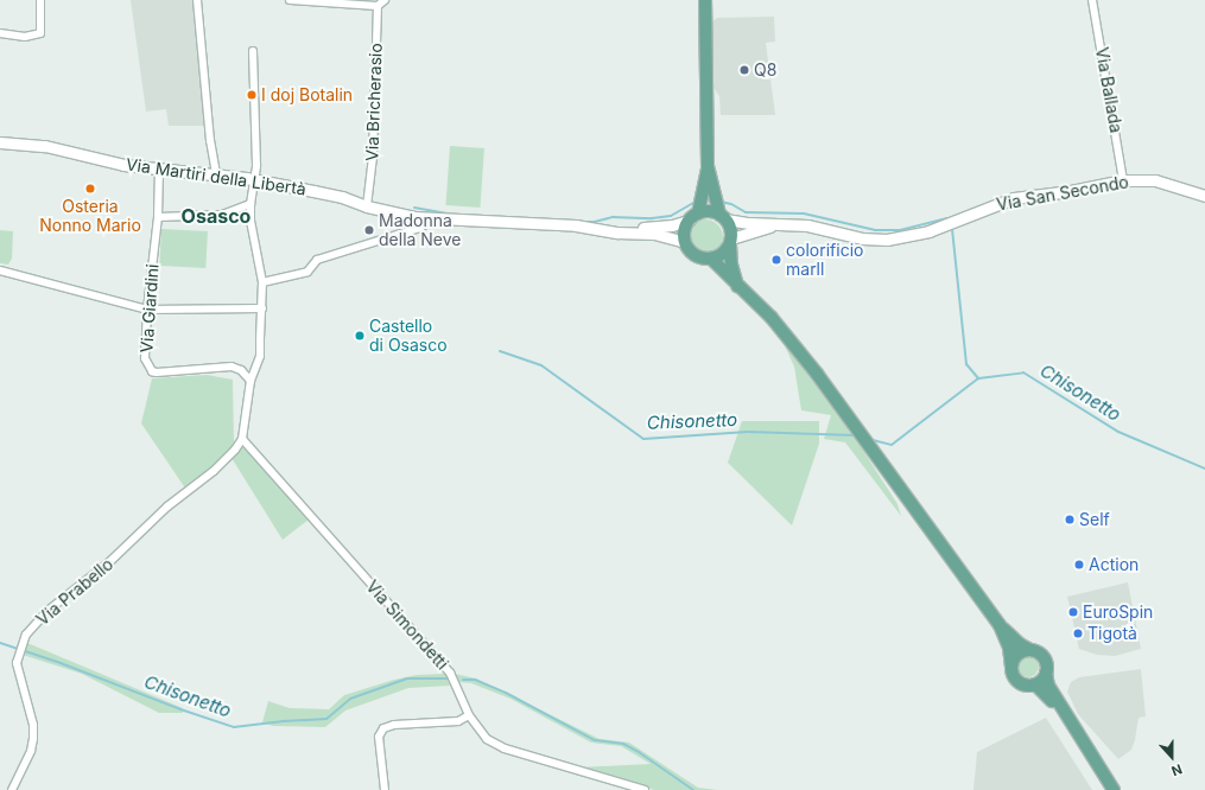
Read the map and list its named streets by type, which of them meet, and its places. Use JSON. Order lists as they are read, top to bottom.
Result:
{
  "streets": {
    "street": [
      "Via Ballada",
      "Via Bricherasio",
      "Via Martiri della Libertà",
      "Via San Secondo",
      "Via Giardini",
      "Via Prabello",
      "Via Simondetti"
    ]
  },
  "crossings": [
    ["Via Ballada", "Via San Secondo"],
    ["Via Bricherasio", "Via Martiri della Libertà"],
    ["Via Martiri della Libertà", "Via Giardini"],
    ["Via Prabello", "Via Simondetti"]
  ],
  "districts": ["Osasco"],
  "water": ["Chisonetto"],
  "places": [
    "Q8",
    "I doj Botalin",
    "Osteria Nonno Mario",
    "Madonna della Neve",
    "colorificio marll",
    "Castello di Osasco",
    "Self",
    "Action",
    "EuroSpin",
    "Tigotà"
  ],
  "north": "bottom"
}
